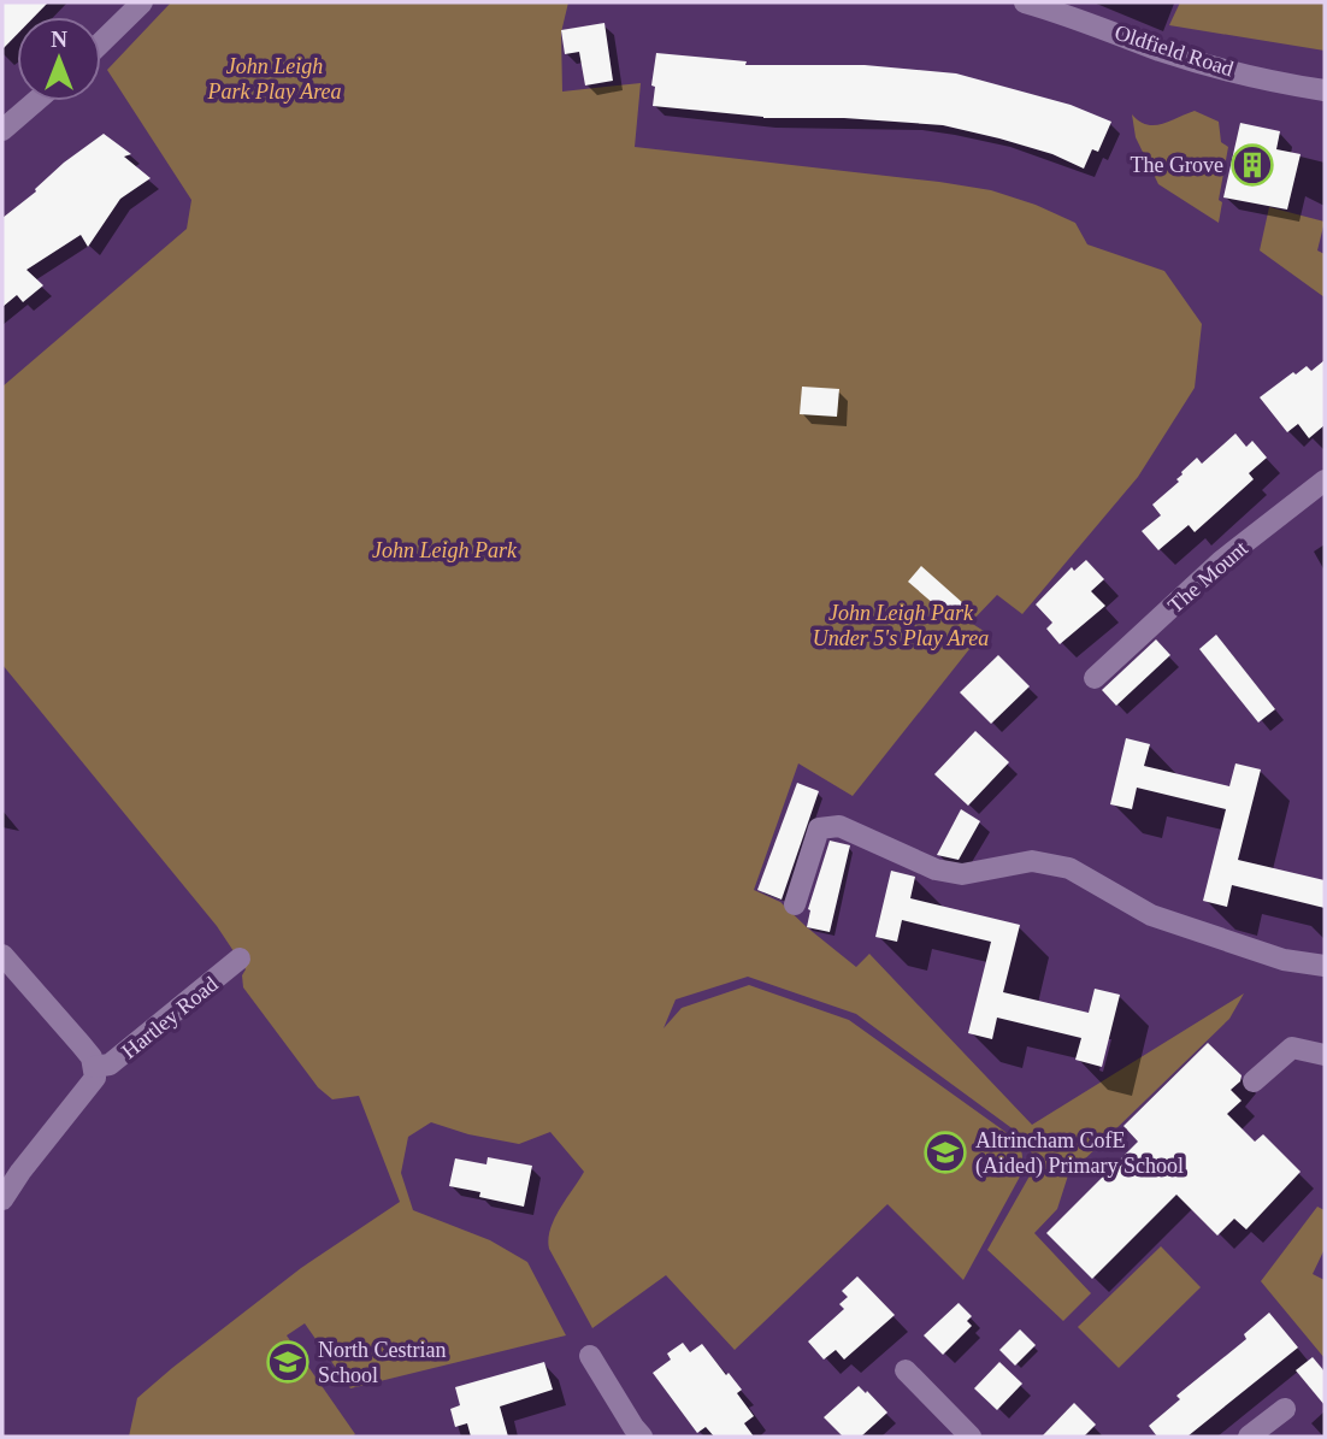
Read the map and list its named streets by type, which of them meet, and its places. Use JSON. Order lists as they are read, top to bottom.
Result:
{
  "streets": {
    "street": ["Oldfield Road", "The Mount", "Hartley Road"]
  },
  "parks": ["John Leigh Park Play Area", "John Leigh Park", "John Leigh Park Under 5's Play Area"],
  "places": {
    "building": ["The Grove"],
    "school or university": ["Altrincham CofE (Aided) Primary School", "North Cestrian School"]
  },
  "north": "top"
}
